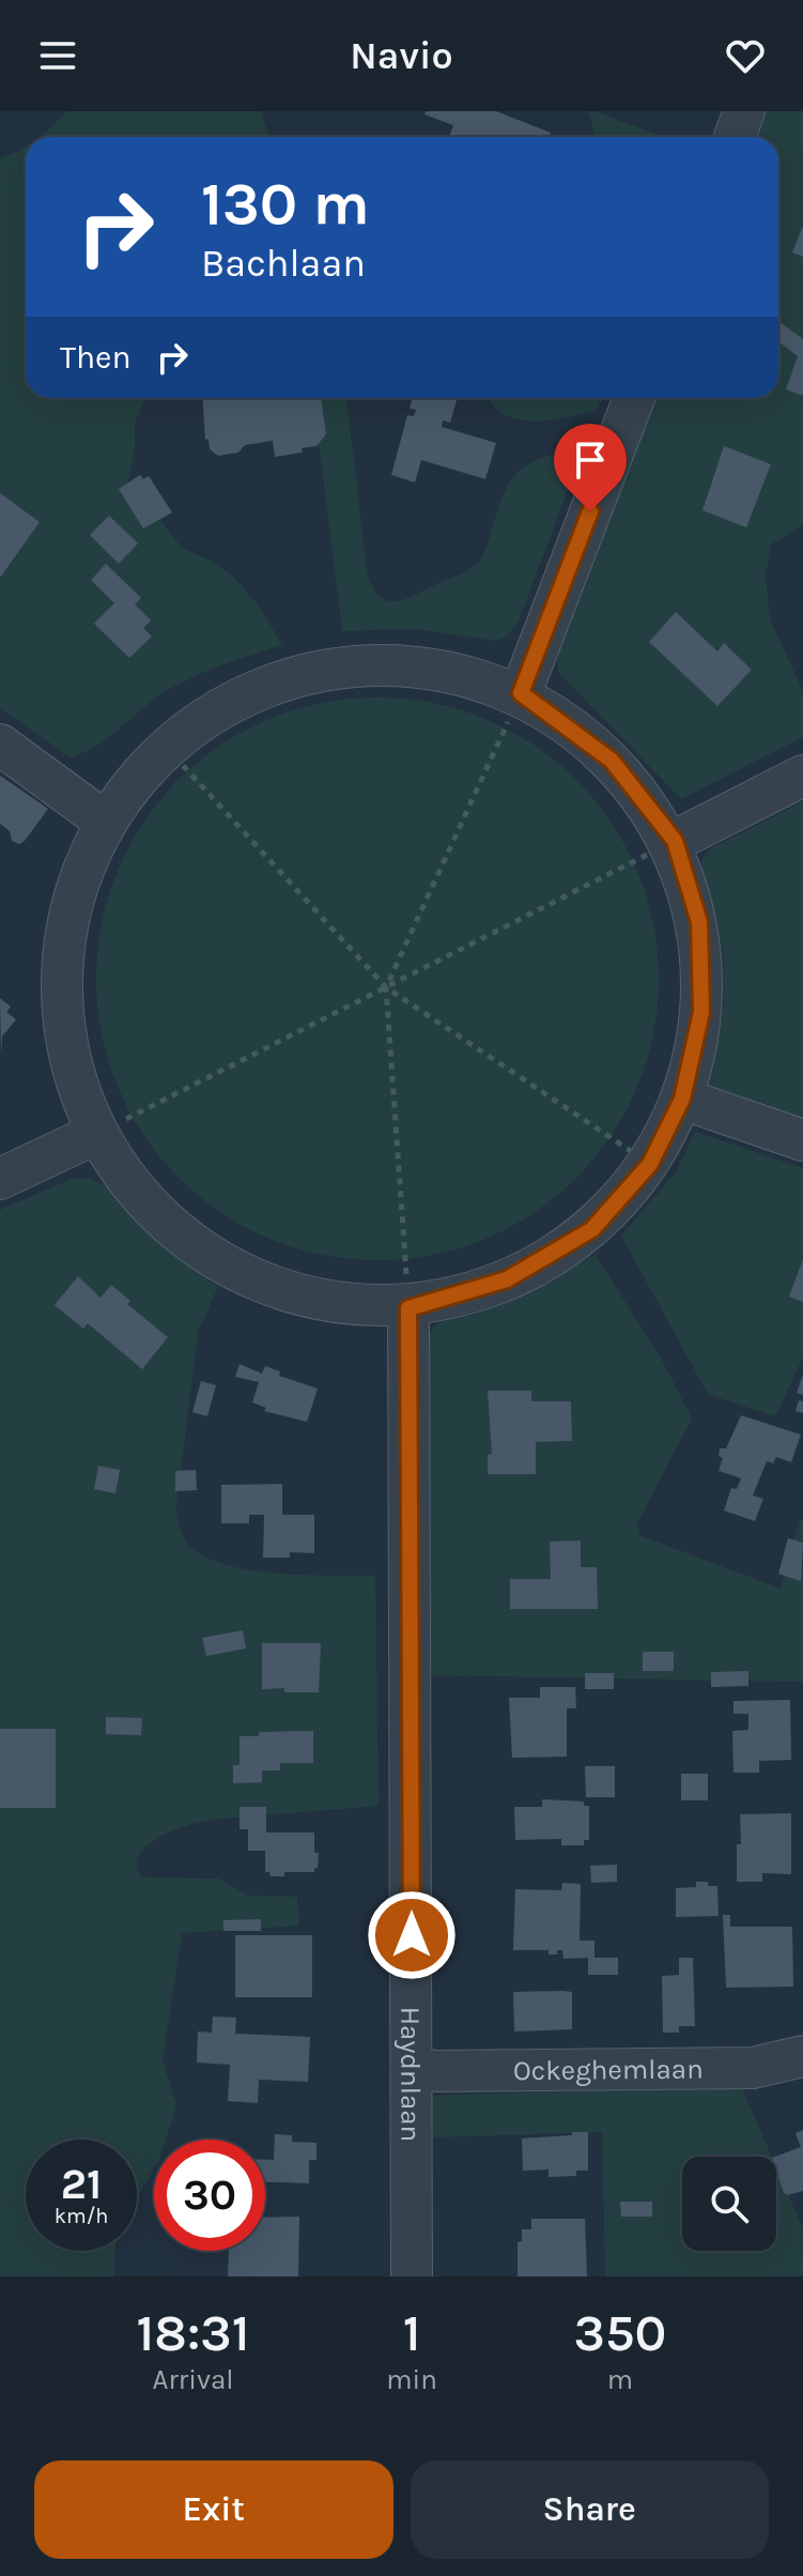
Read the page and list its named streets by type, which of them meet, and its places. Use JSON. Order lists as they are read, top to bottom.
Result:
{
  "streets": {
    "street": ["Ockeghemlaan", "Haydnlaan"]
  },
  "crossings": [
    ["Ockeghemlaan", "Haydnlaan"]
  ],
  "page": {
    "header": "Navio",
    "turn": ["130 m", "Bachlaan"],
    "then": "Then",
    "speed": "21 km/h",
    "limit": "30",
    "eta": [
      "18:31",
      "Arrival",
      "1",
      "min",
      "350",
      "m"
    ],
    "buttons": ["Exit", "Share"]
  }
}
